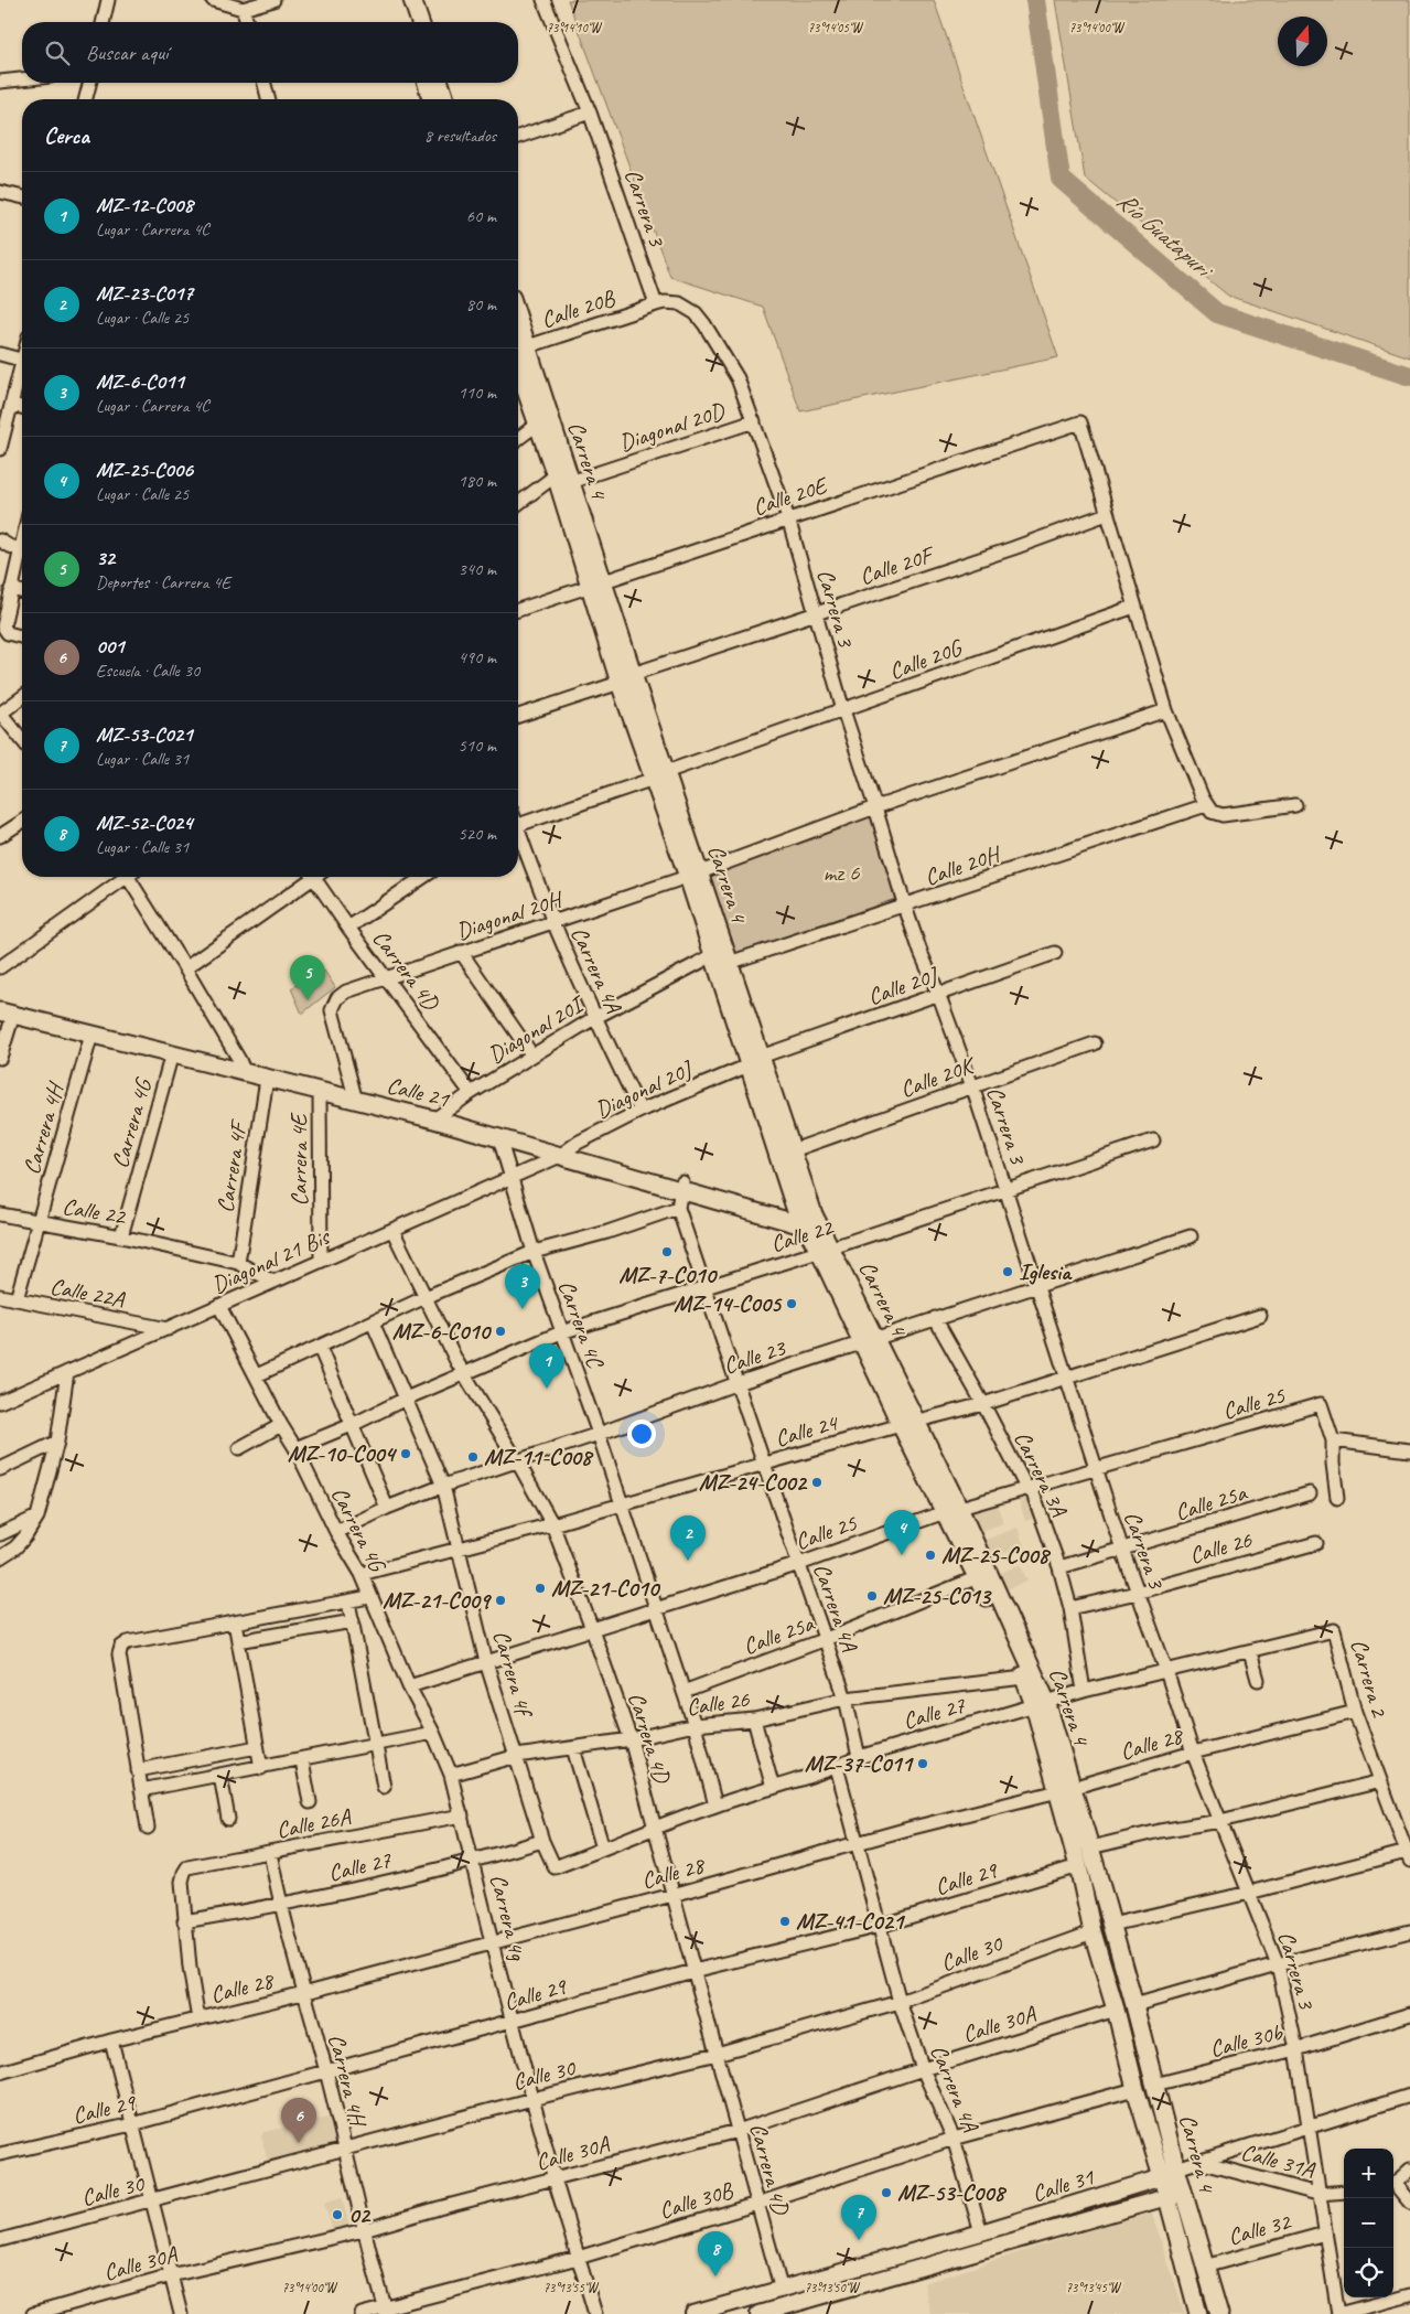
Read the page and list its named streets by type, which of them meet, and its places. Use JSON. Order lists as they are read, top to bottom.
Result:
{
  "streets": {
    "main road": ["Carrera 4", "Calle 21"],
    "street": [
      "Carrera 3",
      "Calle 20B",
      "Diagonal 20D",
      "Calle 20E",
      "Calle 20F",
      "Calle 20G",
      "Calle 20H",
      "Diagonal 20H",
      "Carrera 4D",
      "Carrera 4A",
      "Calle 20J",
      "Diagonal 20I",
      "Calle 20K",
      "Diagonal 20J",
      "Carrera 4G",
      "Carrera 4H",
      "Carrera 4E",
      "Carrera 4F",
      "Calle 22",
      "Diagonal 21 Bis",
      "Calle 22A",
      "Carrera 4C",
      "Calle 23",
      "Calle 25",
      "Calle 24",
      "Carrera 3A",
      "Calle 25a",
      "Calle 26",
      "Carrera 4f",
      "Carrera 2",
      "Calle 27",
      "Calle 28",
      "Calle 26A",
      "Calle 29",
      "Carrera 4g",
      "Calle 30",
      "Calle 30A",
      "Calle 30b",
      "Calle 31A",
      "Calle 31",
      "Calle 30B",
      "Calle 32"
    ]
  },
  "crossings": [
    ["Carrera 3", "Calle 20B"],
    ["Carrera 3", "Diagonal 20D"],
    ["Carrera 3", "Calle 20E"],
    ["Carrera 3", "Calle 20F"],
    ["Carrera 3", "Calle 20G"],
    ["Carrera 3", "Calle 20H"],
    ["Carrera 3", "Calle 20J"],
    ["Carrera 3", "Calle 20K"],
    ["Carrera 3", "Calle 22"],
    ["Carrera 3", "Calle 23"],
    ["Carrera 3", "Calle 25"],
    ["Carrera 3", "Calle 24"],
    ["Carrera 3", "Calle 25a"],
    ["Carrera 3", "Calle 26"],
    ["Carrera 3", "Calle 27"],
    ["Carrera 3", "Calle 28"],
    ["Carrera 3", "Calle 30b"],
    ["Carrera 3", "Calle 31A"],
    ["Carrera 3", "Calle 31"],
    ["Carrera 3", "Calle 32"],
    ["Diagonal 20D", "Carrera 4"],
    ["Carrera 4", "Calle 20E"],
    ["Carrera 4", "Calle 20F"],
    ["Carrera 4", "Calle 20G"],
    ["Carrera 4", "Calle 20H"],
    ["Carrera 4", "Diagonal 20H"],
    ["Carrera 4", "Calle 20J"],
    ["Carrera 4", "Diagonal 20I"],
    ["Carrera 4", "Calle 20K"],
    ["Carrera 4", "Diagonal 20J"],
    ["Carrera 4", "Calle 21"],
    ["Carrera 4", "Calle 22"],
    ["Carrera 4", "Calle 23"],
    ["Carrera 4", "Calle 25"],
    ["Carrera 4", "Calle 24"],
    ["Carrera 4", "Calle 25a"],
    ["Carrera 4", "Calle 26"],
    ["Carrera 4", "Calle 27"],
    ["Carrera 4", "Calle 28"],
    ["Carrera 4", "Calle 29"],
    ["Carrera 4", "Calle 30"],
    ["Carrera 4", "Calle 30A"],
    ["Carrera 4", "Calle 30b"],
    ["Carrera 4", "Calle 31"],
    ["Carrera 4", "Calle 30B"],
    ["Carrera 4", "Calle 32"],
    ["Calle 20E", "Calle 20F"],
    ["Diagonal 20H", "Carrera 4D"],
    ["Diagonal 20H", "Carrera 4A"],
    ["Diagonal 20H", "Calle 21"],
    ["Carrera 4D", "Diagonal 20I"],
    ["Carrera 4D", "Calle 22"],
    ["Carrera 4D", "Diagonal 21 Bis"],
    ["Carrera 4D", "Calle 23"],
    ["Carrera 4D", "Calle 25"],
    ["Carrera 4D", "Calle 24"],
    ["Carrera 4D", "Calle 26"],
    ["Carrera 4D", "Calle 27"],
    ["Carrera 4D", "Calle 28"],
    ["Carrera 4D", "Calle 29"],
    ["Carrera 4D", "Calle 30"],
    ["Carrera 4D", "Calle 30A"],
    ["Carrera 4D", "Calle 31"],
    ["Carrera 4D", "Calle 30B"],
    ["Carrera 4A", "Diagonal 20I"],
    ["Carrera 4A", "Diagonal 20J"],
    ["Carrera 4A", "Calle 21"],
    ["Carrera 4A", "Calle 22"],
    ["Carrera 4A", "Calle 23"],
    ["Carrera 4A", "Calle 25"],
    ["Carrera 4A", "Calle 24"],
    ["Carrera 4A", "Calle 25a"],
    ["Carrera 4A", "Calle 26"],
    ["Carrera 4A", "Calle 27"],
    ["Carrera 4A", "Calle 28"],
    ["Carrera 4A", "Calle 29"],
    ["Carrera 4A", "Calle 30"],
    ["Carrera 4A", "Calle 30A"],
    ["Carrera 4A", "Calle 31"],
    ["Carrera 4A", "Calle 30B"],
    ["Calle 20J", "Diagonal 20J"],
    ["Diagonal 20I", "Calle 21"],
    ["Diagonal 20J", "Calle 21"],
    ["Diagonal 20J", "Diagonal 21 Bis"],
    ["Calle 21", "Carrera 4G"],
    ["Calle 21", "Carrera 4H"],
    ["Calle 21", "Carrera 4E"],
    ["Calle 21", "Carrera 4F"],
    ["Calle 21", "Diagonal 21 Bis"],
    ["Calle 21", "Carrera 4C"],
    ["Carrera 4G", "Calle 22"],
    ["Carrera 4G", "Diagonal 21 Bis"],
    ["Carrera 4G", "Calle 23"],
    ["Carrera 4G", "Calle 25"],
    ["Carrera 4G", "Calle 24"],
    ["Carrera 4G", "Calle 26"],
    ["Carrera 4G", "Carrera 4g"],
    ["Carrera 4H", "Calle 22"],
    ["Carrera 4H", "Calle 22A"],
    ["Carrera 4H", "Calle 27"],
    ["Carrera 4H", "Calle 28"],
    ["Carrera 4H", "Calle 26A"],
    ["Carrera 4H", "Calle 29"],
    ["Carrera 4H", "Calle 30"],
    ["Carrera 4H", "Calle 30A"],
    ["Carrera 4H", "Calle 30B"],
    ["Carrera 4E", "Diagonal 21 Bis"],
    ["Carrera 4F", "Calle 22"],
    ["Calle 22", "Diagonal 21 Bis"],
    ["Calle 22", "Carrera 4C"],
    ["Calle 22", "Carrera 4f"],
    ["Diagonal 21 Bis", "Calle 22A"],
    ["Diagonal 21 Bis", "Carrera 4C"],
    ["Carrera 4C", "Calle 23"],
    ["Carrera 4C", "Calle 25"],
    ["Carrera 4C", "Calle 24"],
    ["Carrera 4C", "Calle 25a"],
    ["Carrera 4C", "Calle 26"],
    ["Carrera 4C", "Calle 27"],
    ["Calle 23", "Carrera 3A"],
    ["Calle 23", "Carrera 4f"],
    ["Calle 25", "Carrera 3A"],
    ["Calle 25", "Carrera 4f"],
    ["Calle 24", "Carrera 3A"],
    ["Calle 24", "Carrera 4f"],
    ["Carrera 3A", "Calle 25a"],
    ["Carrera 3A", "Calle 26"],
    ["Carrera 3A", "Calle 27"],
    ["Calle 26", "Carrera 4f"],
    ["Calle 26", "Carrera 4g"],
    ["Carrera 4f", "Calle 27"],
    ["Carrera 2", "Calle 27"],
    ["Carrera 2", "Calle 28"],
    ["Calle 27", "Calle 26A"],
    ["Calle 27", "Carrera 4g"],
    ["Calle 28", "Carrera 4g"],
    ["Calle 26A", "Carrera 4g"],
    ["Calle 29", "Carrera 4g"],
    ["Carrera 4g", "Calle 30"],
    ["Carrera 4g", "Calle 30A"],
    ["Carrera 4g", "Calle 30B"],
    ["Calle 31A", "Calle 31"]
  ],
  "water": ["Río Guatapuri"],
  "parks": ["mz 6"],
  "places": [
    "MZ-7-C010",
    "Iglesia",
    "MZ-14-C005",
    "MZ-6-C010",
    "MZ-10-C004",
    "MZ-11-C008",
    "MZ-24-C002",
    "MZ-25-C008",
    "MZ-21-C010",
    "MZ-25-C013",
    "MZ-21-C009",
    "MZ-37-C011",
    "MZ-41-C021",
    "MZ-53-C008",
    "02"
  ],
  "north": "top",
  "page": {
    "search": "Buscar aquí",
    "heading": ["Cerca", "8 resultados"],
    "list": [
      {
        "mark": "1",
        "name": "MZ-12-C008",
        "note": "Lugar · Carrera 4C",
        "value": "60 m"
      },
      {
        "mark": "2",
        "name": "MZ-23-C017",
        "note": "Lugar · Calle 25",
        "value": "80 m"
      },
      {
        "mark": "3",
        "name": "MZ-6-C011",
        "note": "Lugar · Carrera 4C",
        "value": "110 m"
      },
      {
        "mark": "4",
        "name": "MZ-25-C006",
        "note": "Lugar · Calle 25",
        "value": "180 m"
      },
      {
        "mark": "5",
        "name": "32",
        "note": "Deportes · Carrera 4E",
        "value": "340 m"
      },
      {
        "mark": "6",
        "name": "001",
        "note": "Escuela · Calle 30",
        "value": "490 m"
      },
      {
        "mark": "7",
        "name": "MZ-53-C021",
        "note": "Lugar · Calle 31",
        "value": "510 m"
      },
      {
        "mark": "8",
        "name": "MZ-52-C024",
        "note": "Lugar · Calle 31",
        "value": "520 m"
      }
    ],
    "pins": [
      "5",
      "3",
      "1",
      "4",
      "2",
      "6",
      "7",
      "8"
    ],
    "map_buttons": ["+", "−"]
  },
  "coordinates": [
    "73°14'10\"W",
    "73°14'05\"W",
    "73°14'00\"W",
    "73°13'55\"W",
    "73°13'50\"W",
    "73°13'45\"W"
  ]
}
